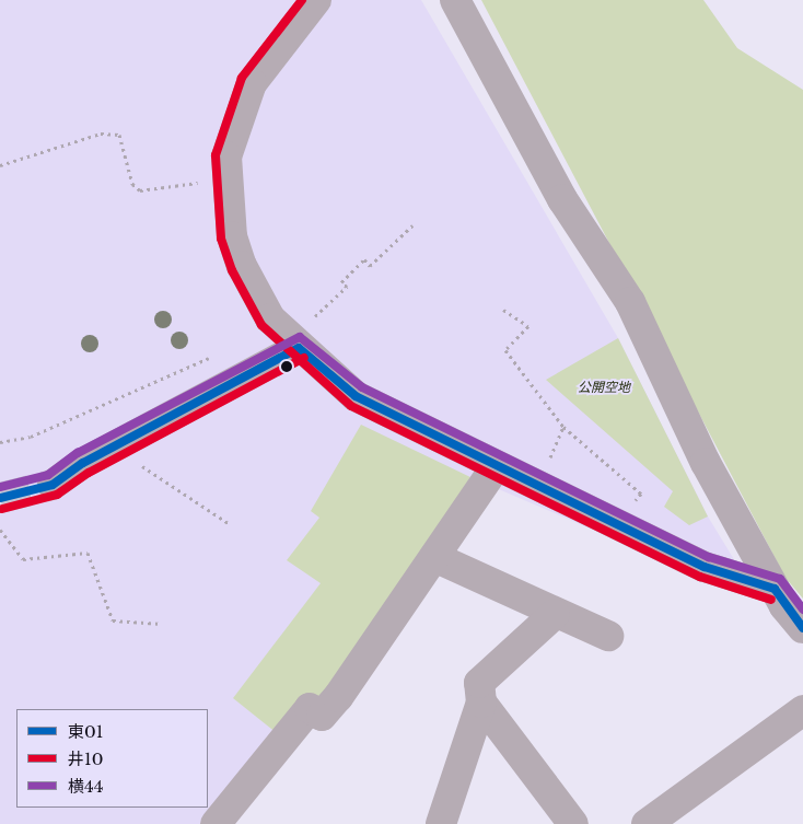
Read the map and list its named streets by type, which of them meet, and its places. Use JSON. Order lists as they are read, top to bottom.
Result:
{
  "parks": ["公開空地"],
  "lines": ["transit line 井10", "transit line 横44", "transit line 東01"],
  "legend": ["東01", "井10", "横44"]
}
